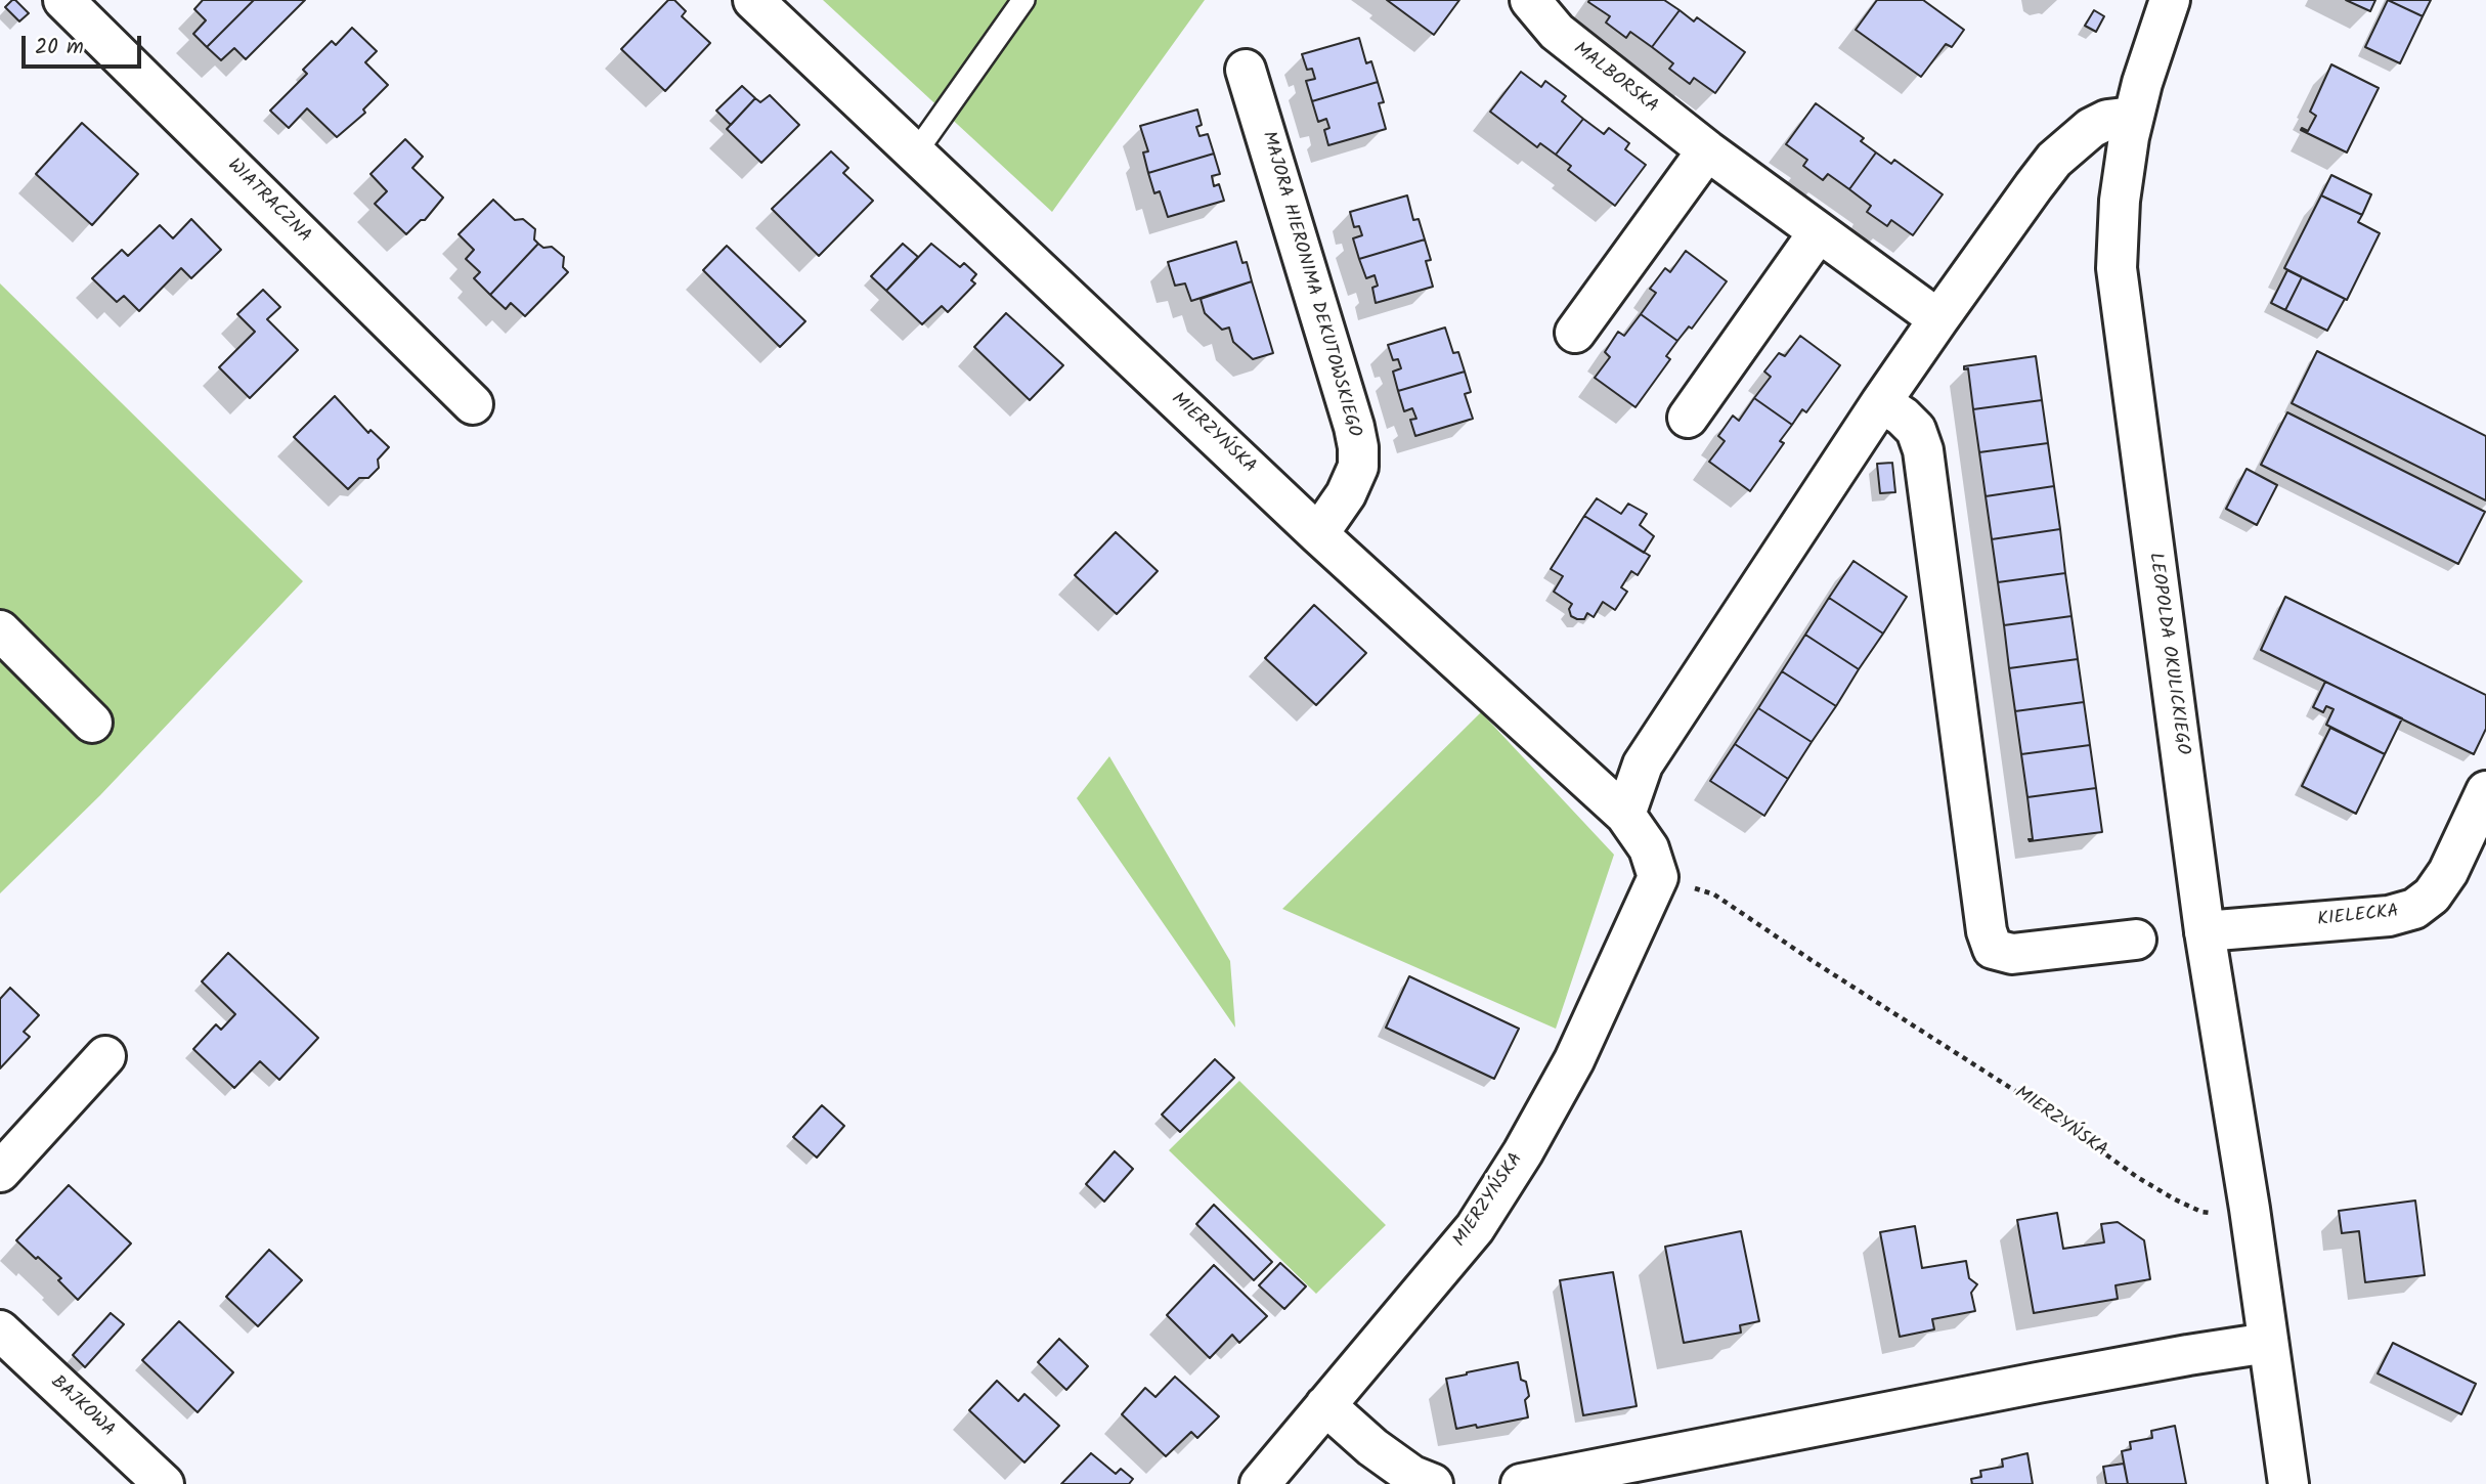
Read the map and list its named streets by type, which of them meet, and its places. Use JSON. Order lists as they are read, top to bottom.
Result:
{
  "streets": {
    "street": [
      "MALBORSKA",
      "WIATRACZNA",
      "MAJORA HIERONIMA DEKUTOWSKIEGO",
      "MIERZYŃSKA",
      "LEOPOLDA OKULICKIEGO",
      "KIELECKA",
      "BAJKOWA"
    ]
  },
  "crossings": [
    ["MAJORA HIERONIMA DEKUTOWSKIEGO", "MIERZYŃSKA"],
    ["MIERZYŃSKA", "LEOPOLDA OKULICKIEGO"],
    ["LEOPOLDA OKULICKIEGO", "KIELECKA"]
  ],
  "scale_bar": "20 m"
}
